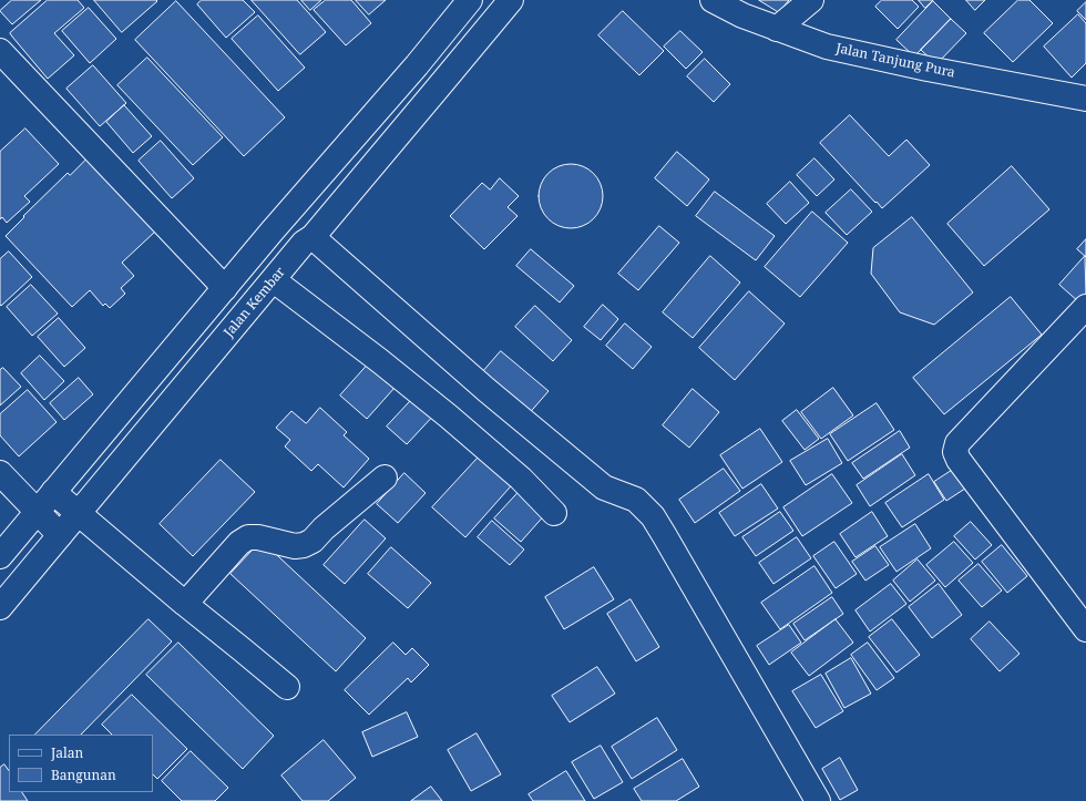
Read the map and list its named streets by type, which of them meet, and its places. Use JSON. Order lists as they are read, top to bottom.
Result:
{
  "streets": {
    "street": ["Jalan Tanjung Pura", "Jalan Kembar"]
  },
  "legend": ["Jalan", "Bangunan"]
}
